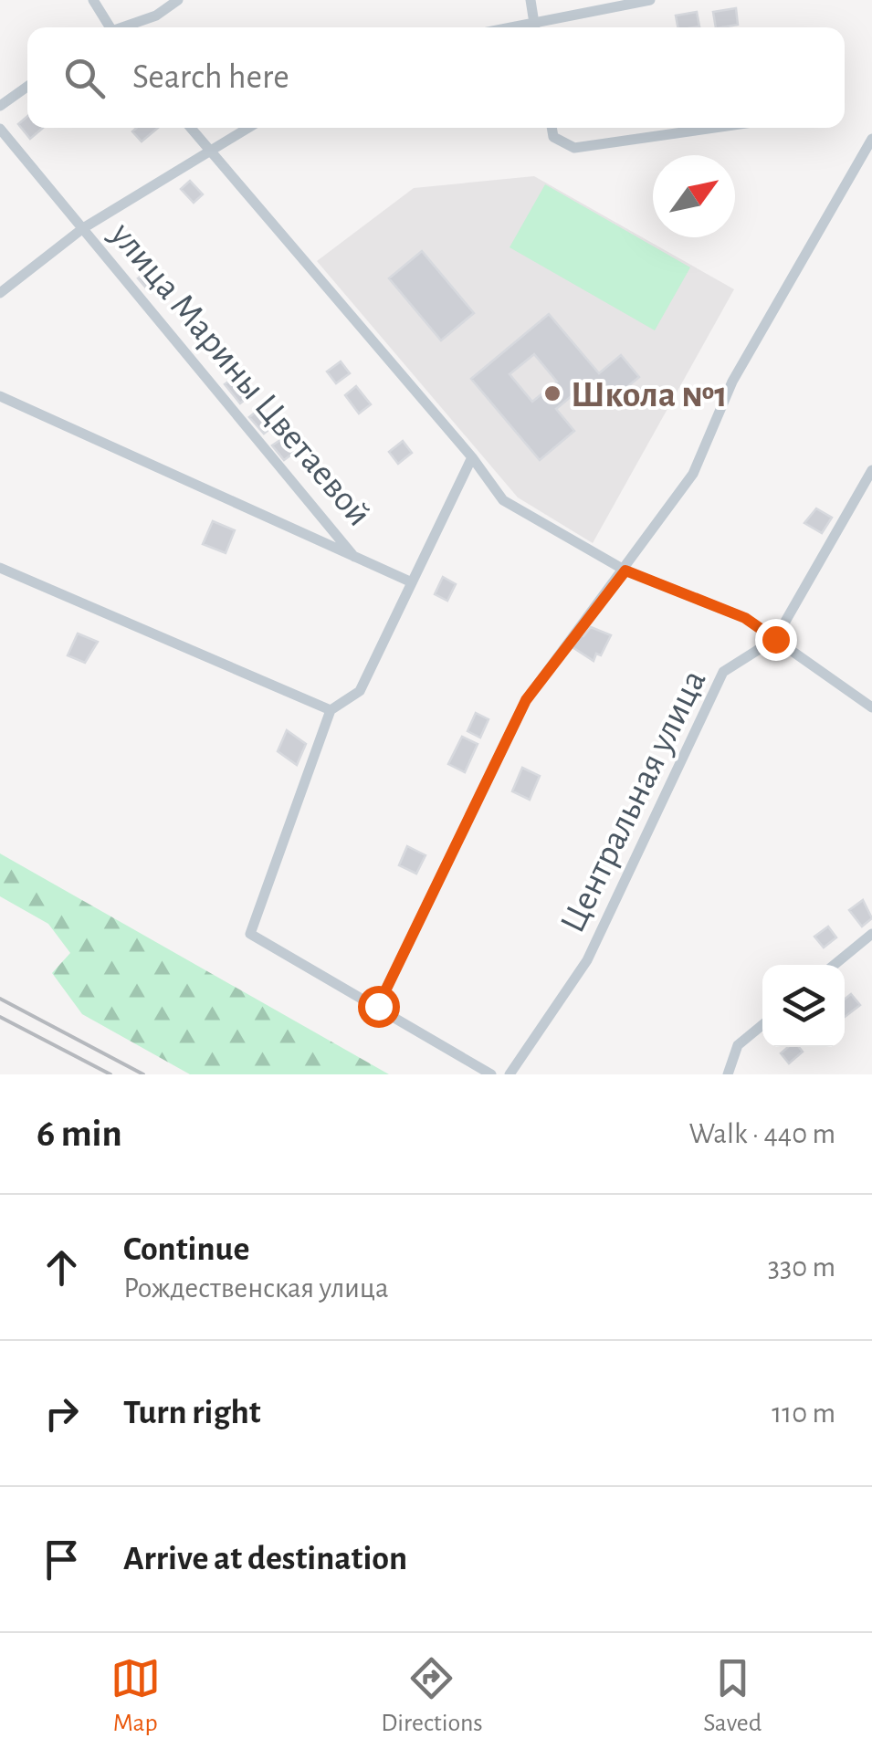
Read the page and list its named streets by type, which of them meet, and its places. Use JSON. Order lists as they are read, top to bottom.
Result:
{
  "streets": {
    "street": ["улица Марины Цветаевой", "Центральная улица"]
  },
  "places": ["Школа №1"],
  "north": "top right",
  "page": {
    "search": "Search here",
    "heading": ["6 min", "Walk · 440 m"],
    "list": [
      ["Continue", "Рождественская улица", "330 m"],
      ["Turn right", "110 m"],
      "Arrive at destination"
    ],
    "nav": ["Map", "Directions", "Saved"]
  }
}
